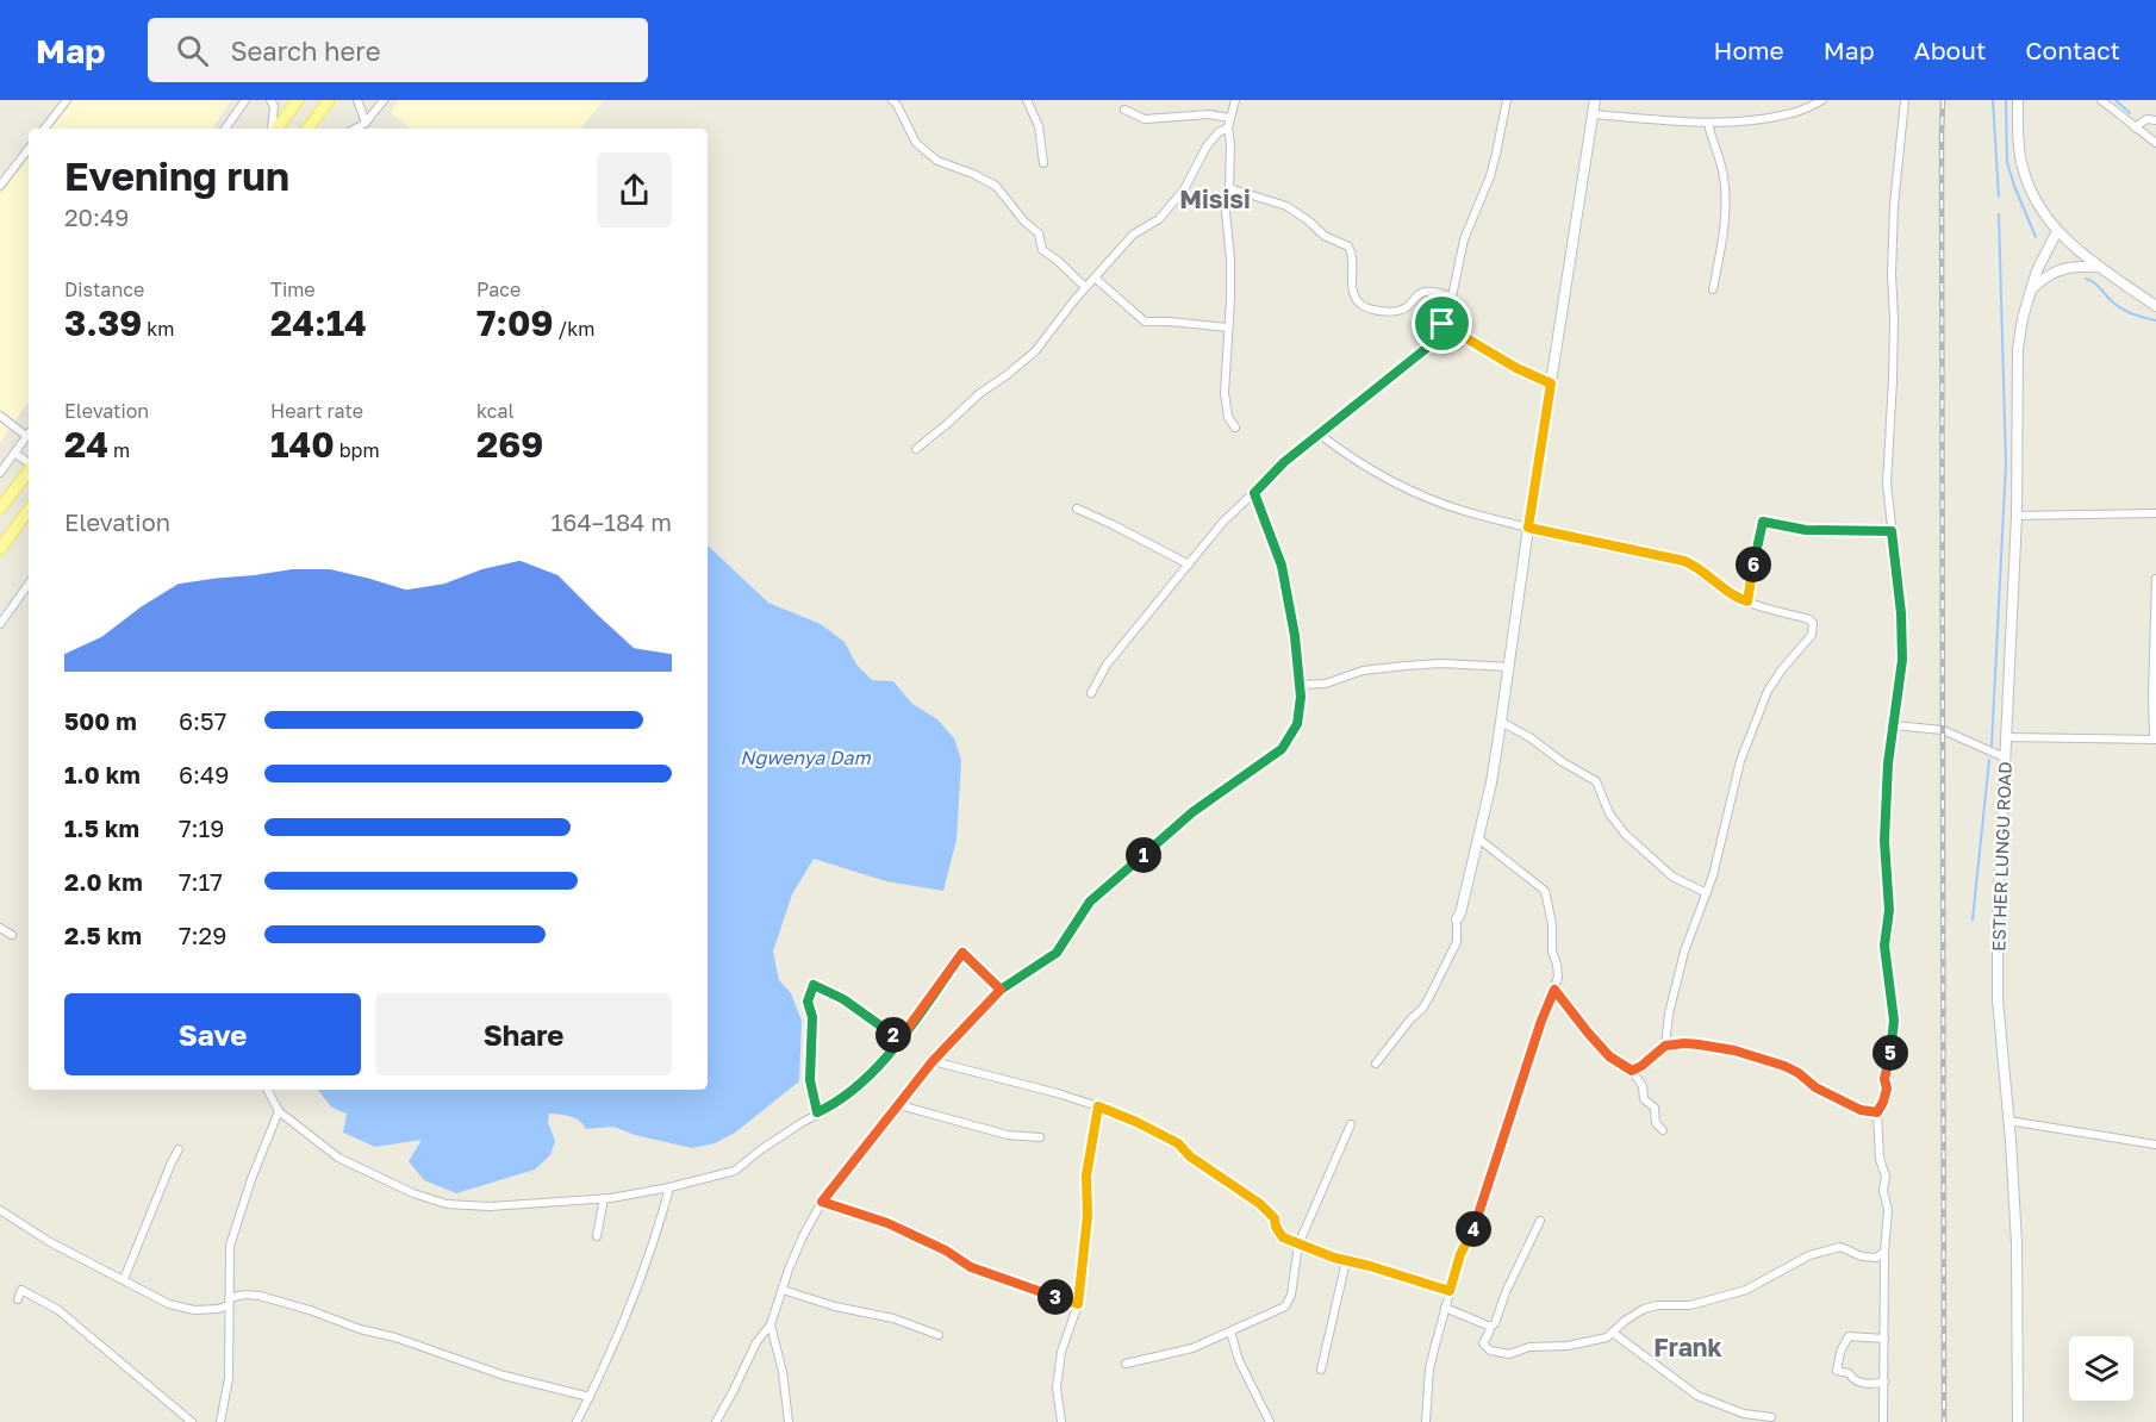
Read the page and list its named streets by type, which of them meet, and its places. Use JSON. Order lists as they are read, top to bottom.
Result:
{
  "streets": {
    "street": ["ESTHER LUNGU ROAD"]
  },
  "districts": ["Misisi", "Frank"],
  "water": ["Ngwenya Dam"],
  "page": {
    "header": "Map",
    "search": "Search here",
    "nav": [
      "Home",
      "Map",
      "About",
      "Contact"
    ],
    "heading": ["Evening run", "20:49"],
    "stats": [
      ["Distance", "3.39 km"],
      ["Time", "24:14"],
      ["Pace", "7:09 /km"],
      ["Elevation", "24 m"],
      ["Heart rate", "140 bpm"],
      ["kcal", "269"]
    ],
    "chart": ["Elevation", "164–184 m"],
    "pins": [
      "6",
      "1",
      "2",
      "5",
      "4",
      "3"
    ],
    "list": [
      {
        "name": "500 m",
        "note": "6:57"
      },
      {
        "name": "1.0 km",
        "note": "6:49"
      },
      {
        "name": "1.5 km",
        "note": "7:19"
      },
      {
        "name": "2.0 km",
        "note": "7:17"
      },
      {
        "name": "2.5 km",
        "note": "7:29"
      }
    ],
    "buttons": ["Save", "Share"]
  }
}
